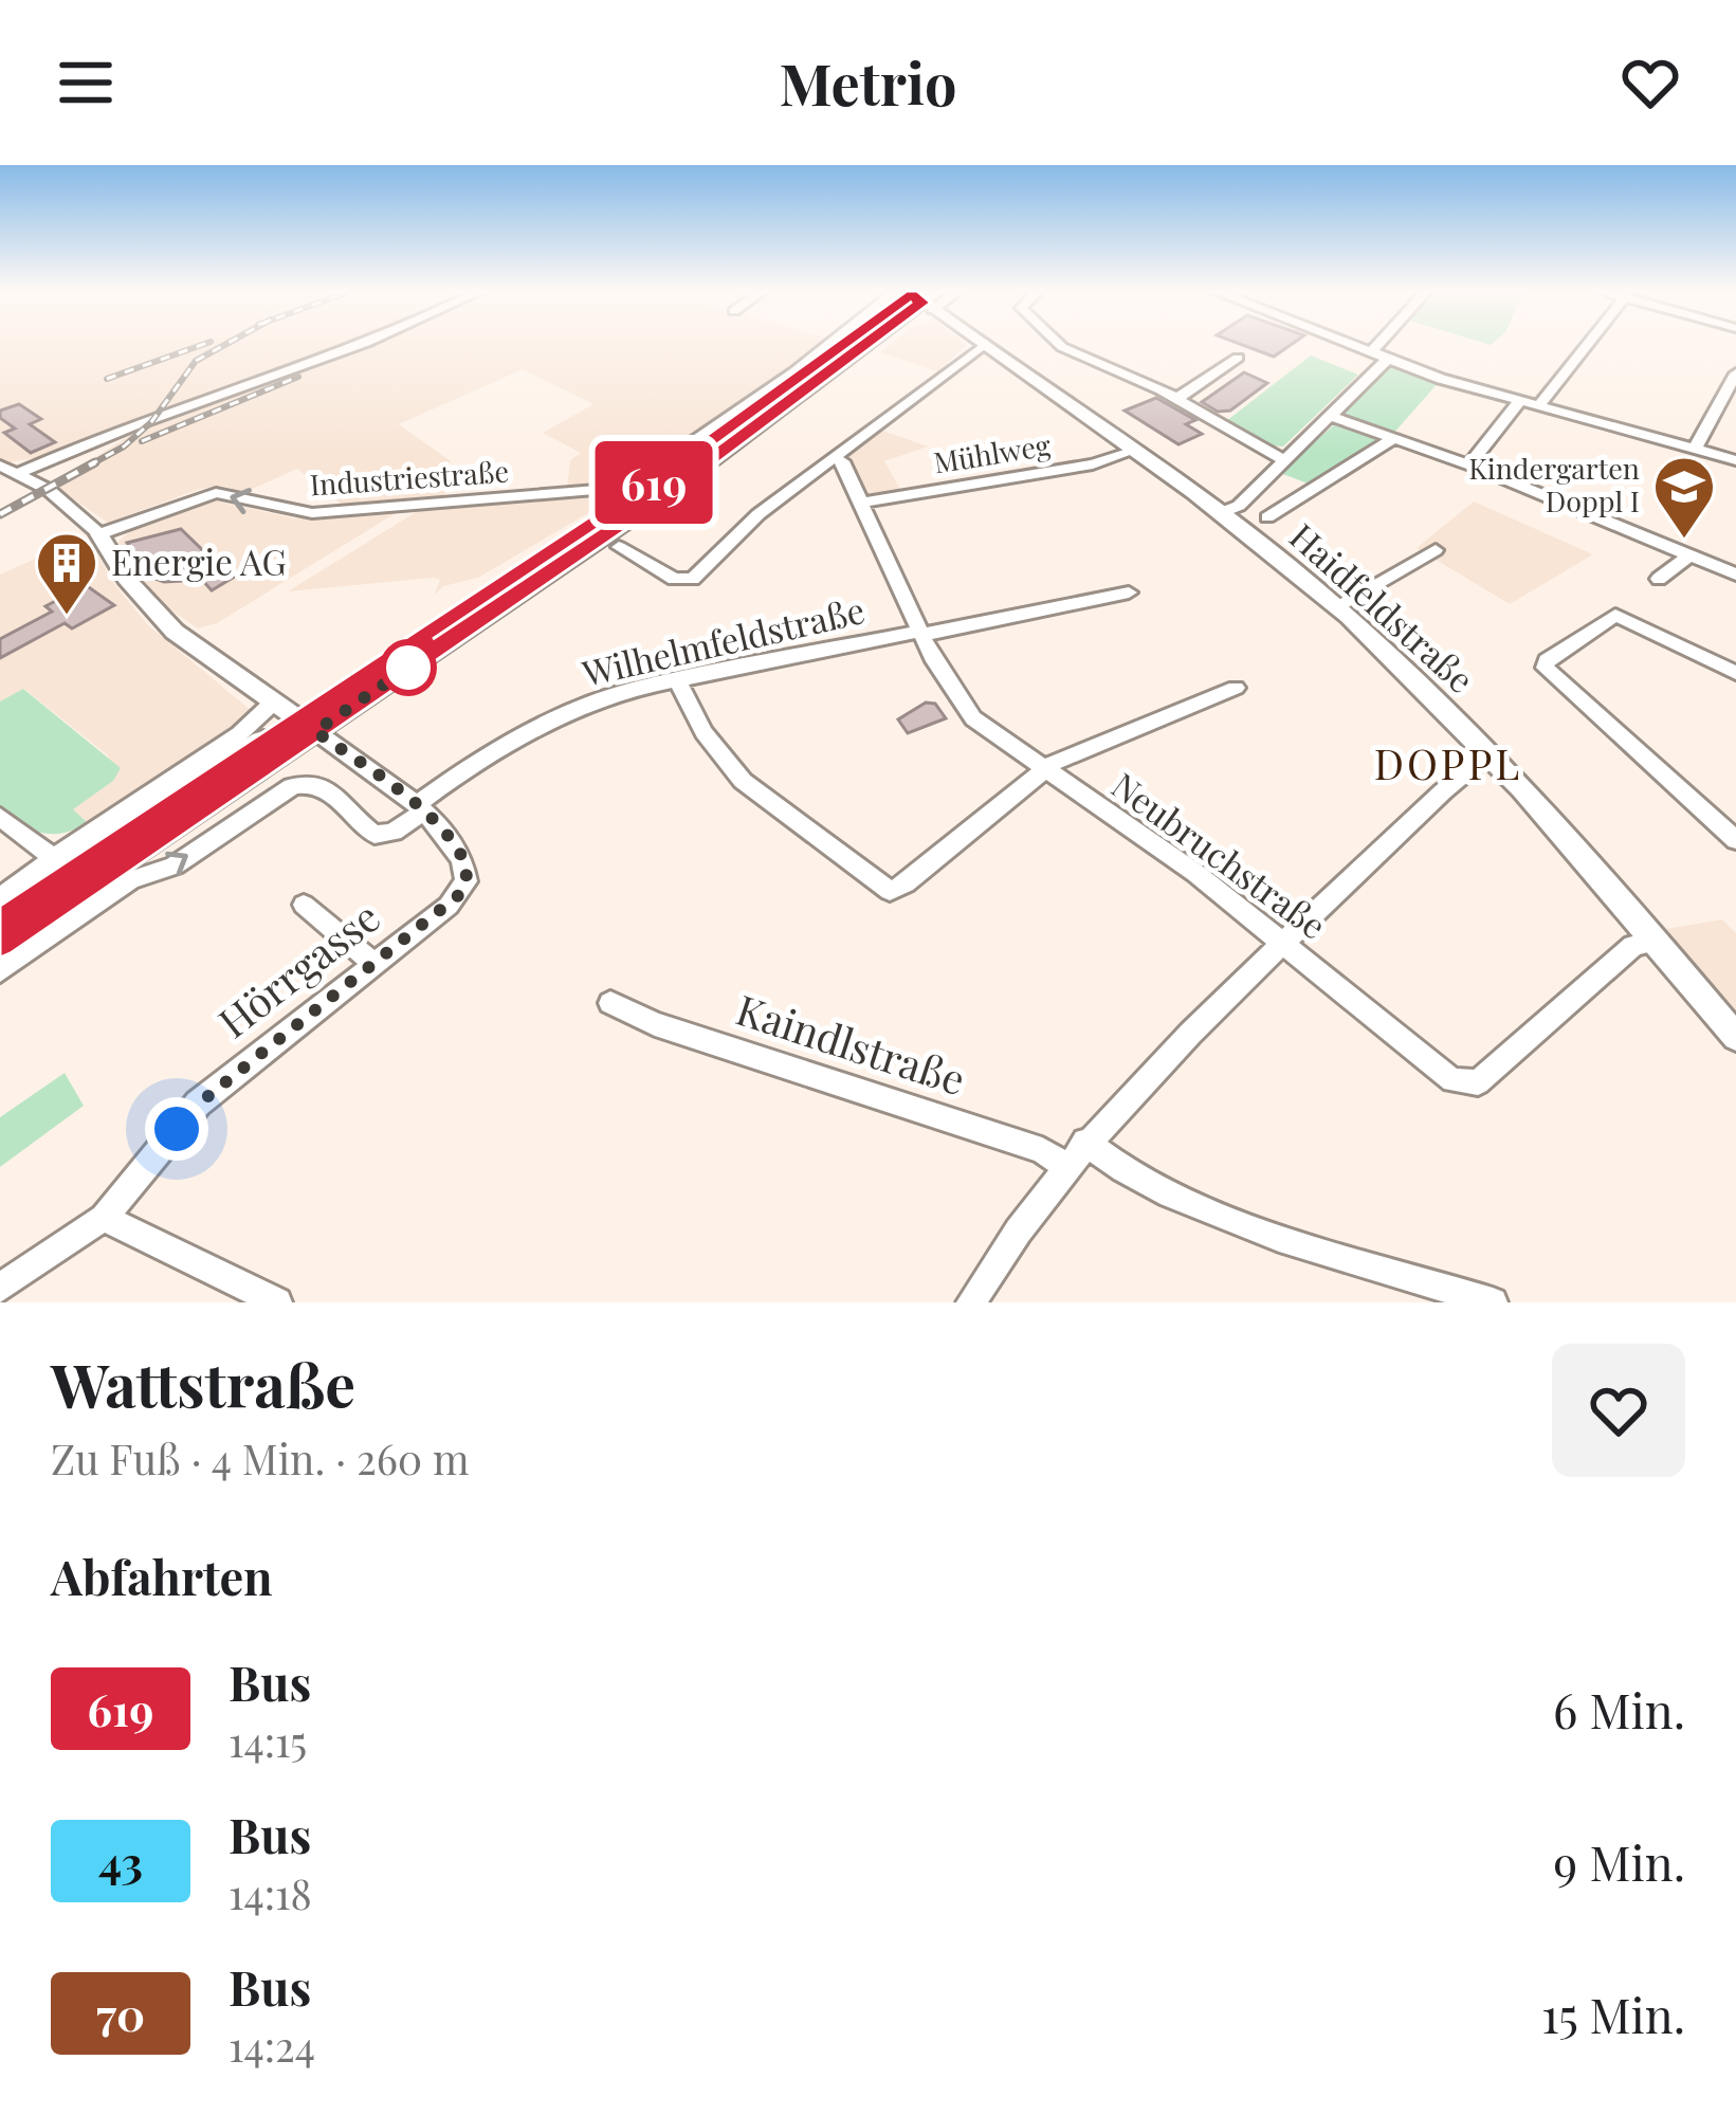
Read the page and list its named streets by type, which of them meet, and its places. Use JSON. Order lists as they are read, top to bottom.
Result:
{
  "streets": {
    "street": [
      "Mühlweg",
      "Industriestraße",
      "Haidfeldstraße",
      "Wilhelmfeldstraße",
      "Neubruchstraße",
      "Hörrgasse",
      "Kaindlstraße"
    ]
  },
  "crossings": [
    ["Mühlweg", "Haidfeldstraße"],
    ["Mühlweg", "Neubruchstraße"],
    ["Haidfeldstraße", "Neubruchstraße"],
    ["Wilhelmfeldstraße", "Neubruchstraße"],
    ["Wilhelmfeldstraße", "Hörrgasse"]
  ],
  "districts": ["DOPPL"],
  "places": {
    "school or university": ["Kindergarten Doppl I"],
    "building": ["Energie AG"]
  },
  "lines": ["bus line 619"],
  "page": {
    "header": "Metrio",
    "on_map": "619",
    "heading": [
      ["Wattstraße", "Zu Fuß · 4 Min. · 260 m"],
      "Abfahrten"
    ],
    "list": [
      {
        "mark": "619",
        "name": "Bus",
        "note": "14:15",
        "value": "6 Min."
      },
      {
        "mark": "43",
        "name": "Bus",
        "note": "14:18",
        "value": "9 Min."
      },
      {
        "mark": "70",
        "name": "Bus",
        "note": "14:24",
        "value": "15 Min."
      }
    ]
  }
}
